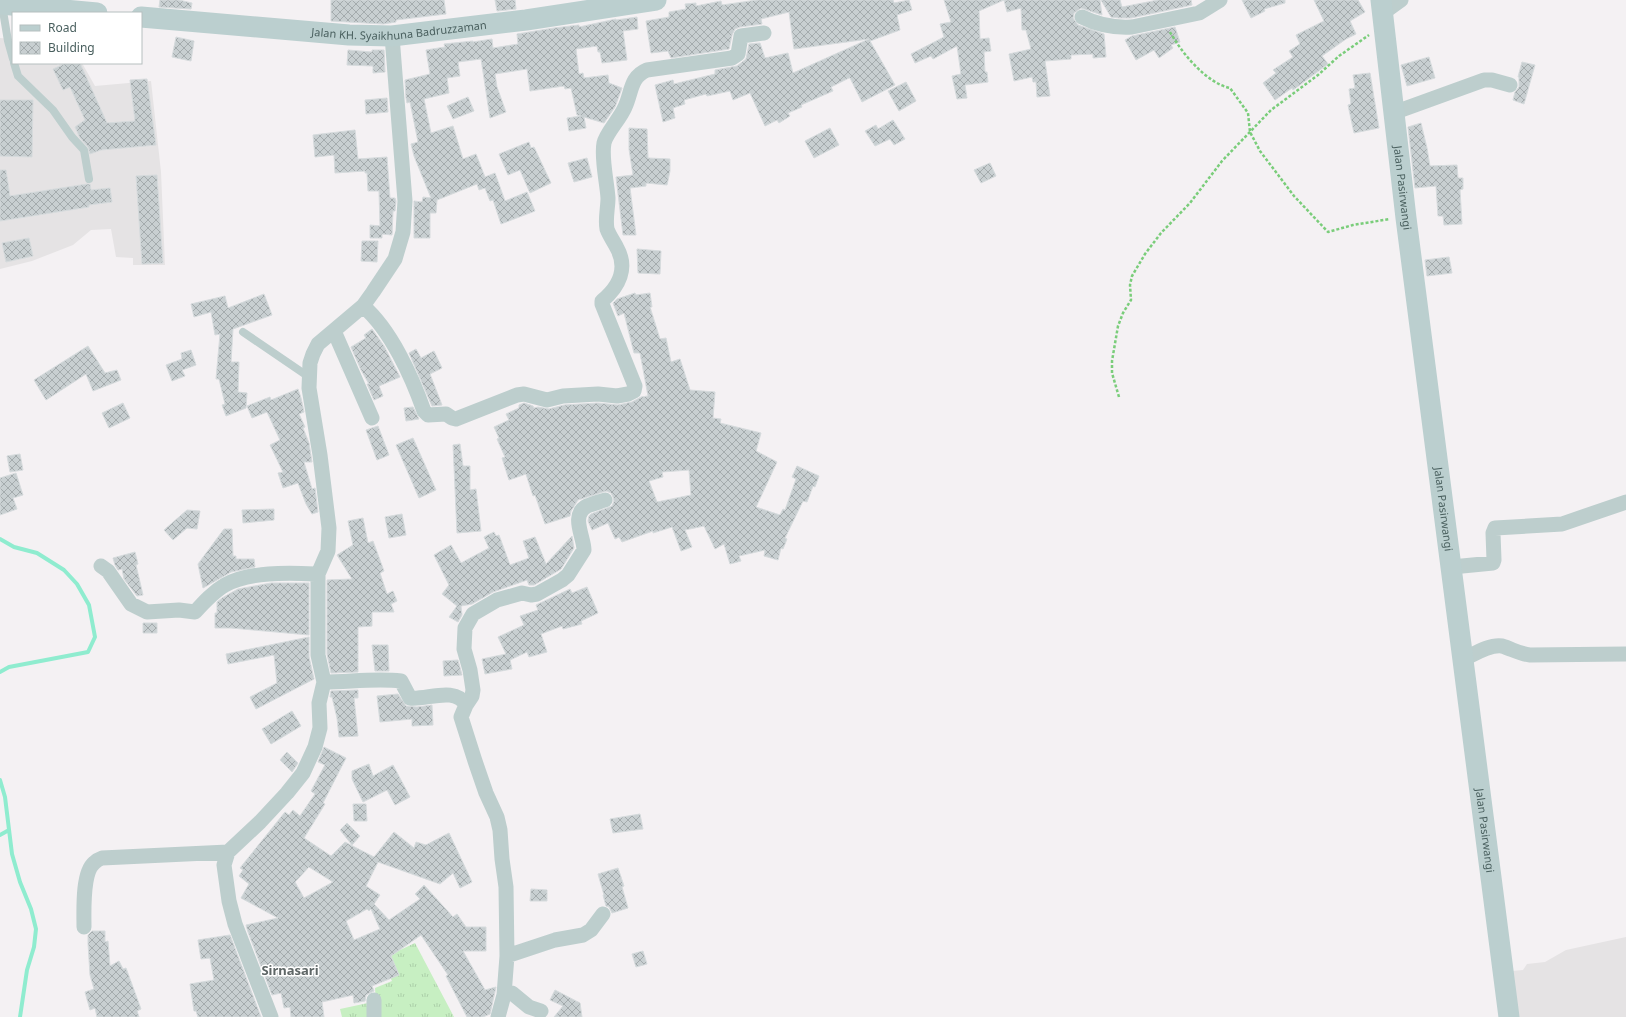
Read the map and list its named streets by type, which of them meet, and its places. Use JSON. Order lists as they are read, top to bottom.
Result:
{
  "streets": {
    "street": ["Jalan KH. Syaikhuna Badruzzaman", "Jalan Pasirwangi"]
  },
  "districts": ["Sirnasari"],
  "legend": ["Road", "Building"]
}
